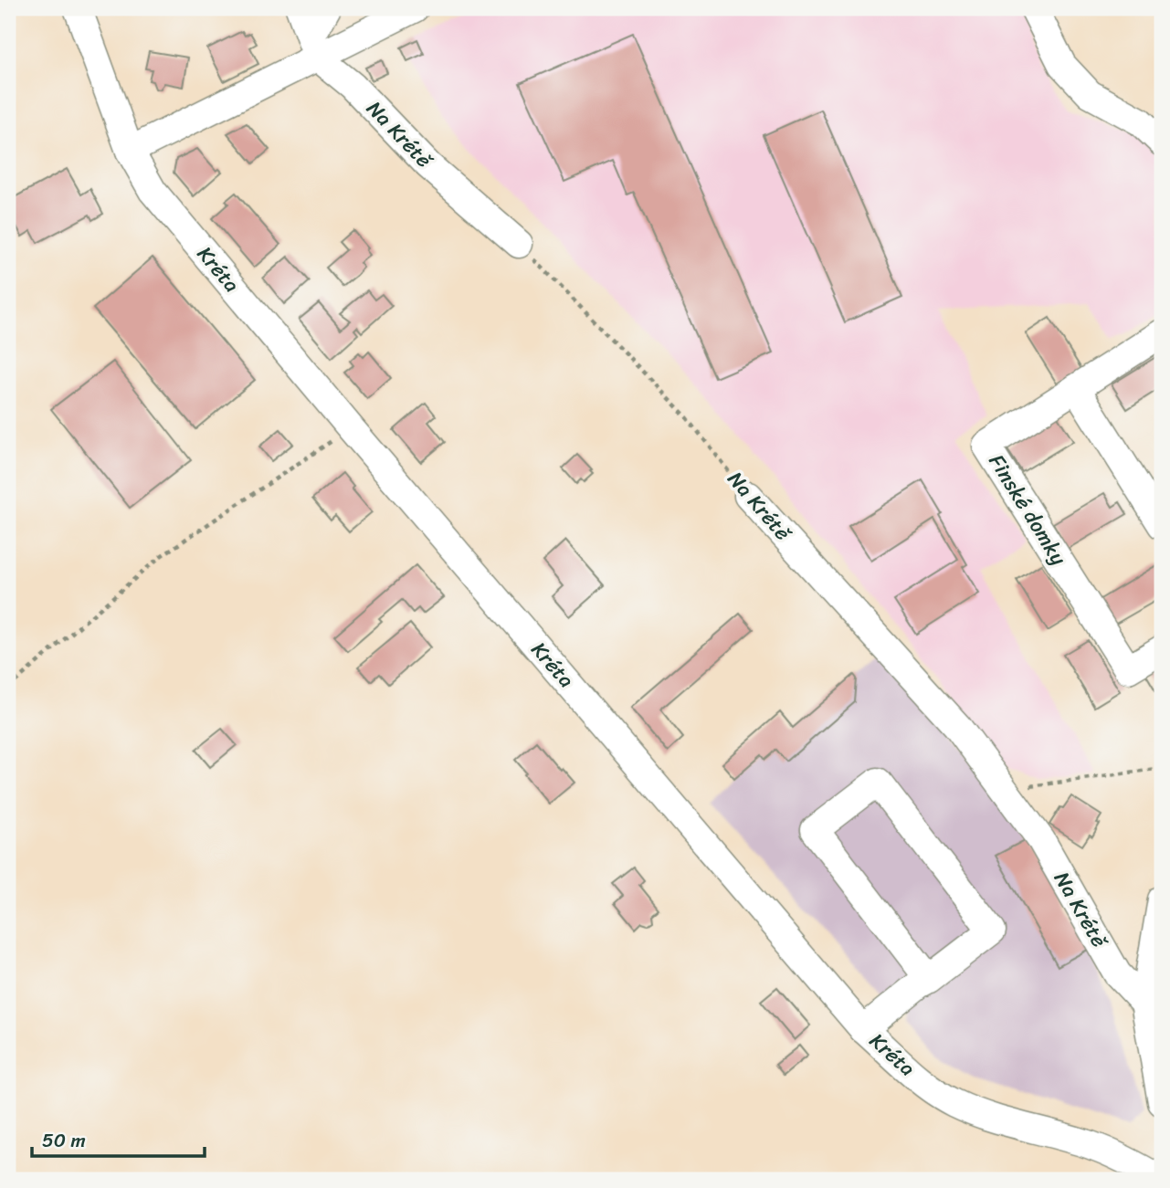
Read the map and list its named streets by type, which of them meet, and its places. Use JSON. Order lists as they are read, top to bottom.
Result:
{
  "streets": {
    "street": ["Na Krétě", "Kréta", "Finské domky"]
  },
  "scale_bar": "50 m"
}
